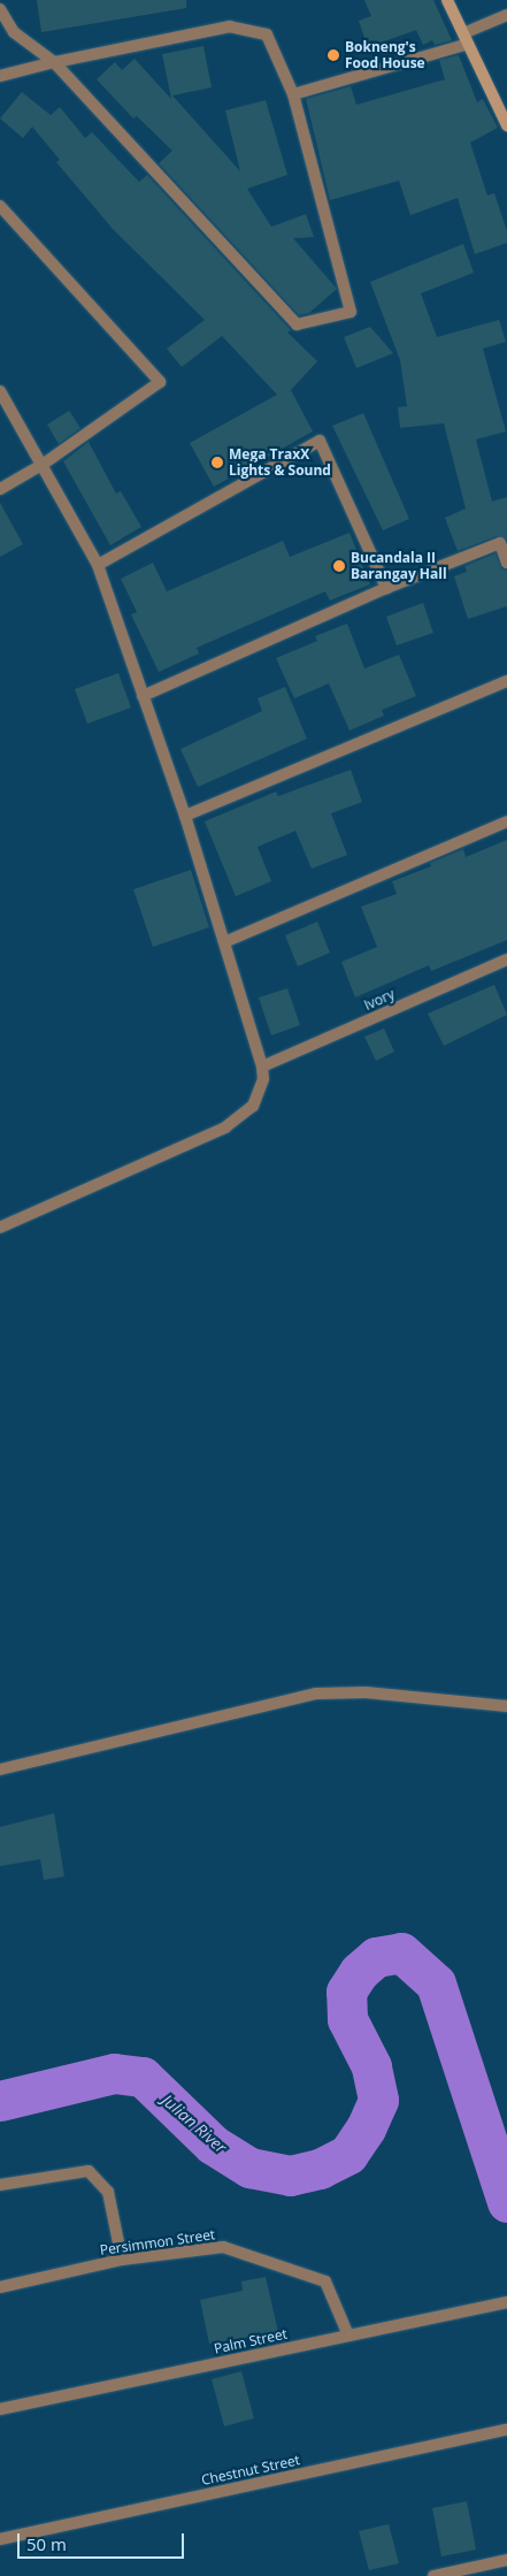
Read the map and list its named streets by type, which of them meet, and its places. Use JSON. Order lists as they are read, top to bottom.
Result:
{
  "streets": {
    "street": [
      "Ivory",
      "Persimmon Street",
      "Palm Street",
      "Chestnut Street"
    ]
  },
  "crossings": [
    ["Persimmon Street", "Palm Street"]
  ],
  "water": ["Julian River"],
  "places": ["Bokneng's Food House", "Mega TraxX Lights & Sound", "Bucandala II Barangay Hall"],
  "scale_bar": "50 m"
}
